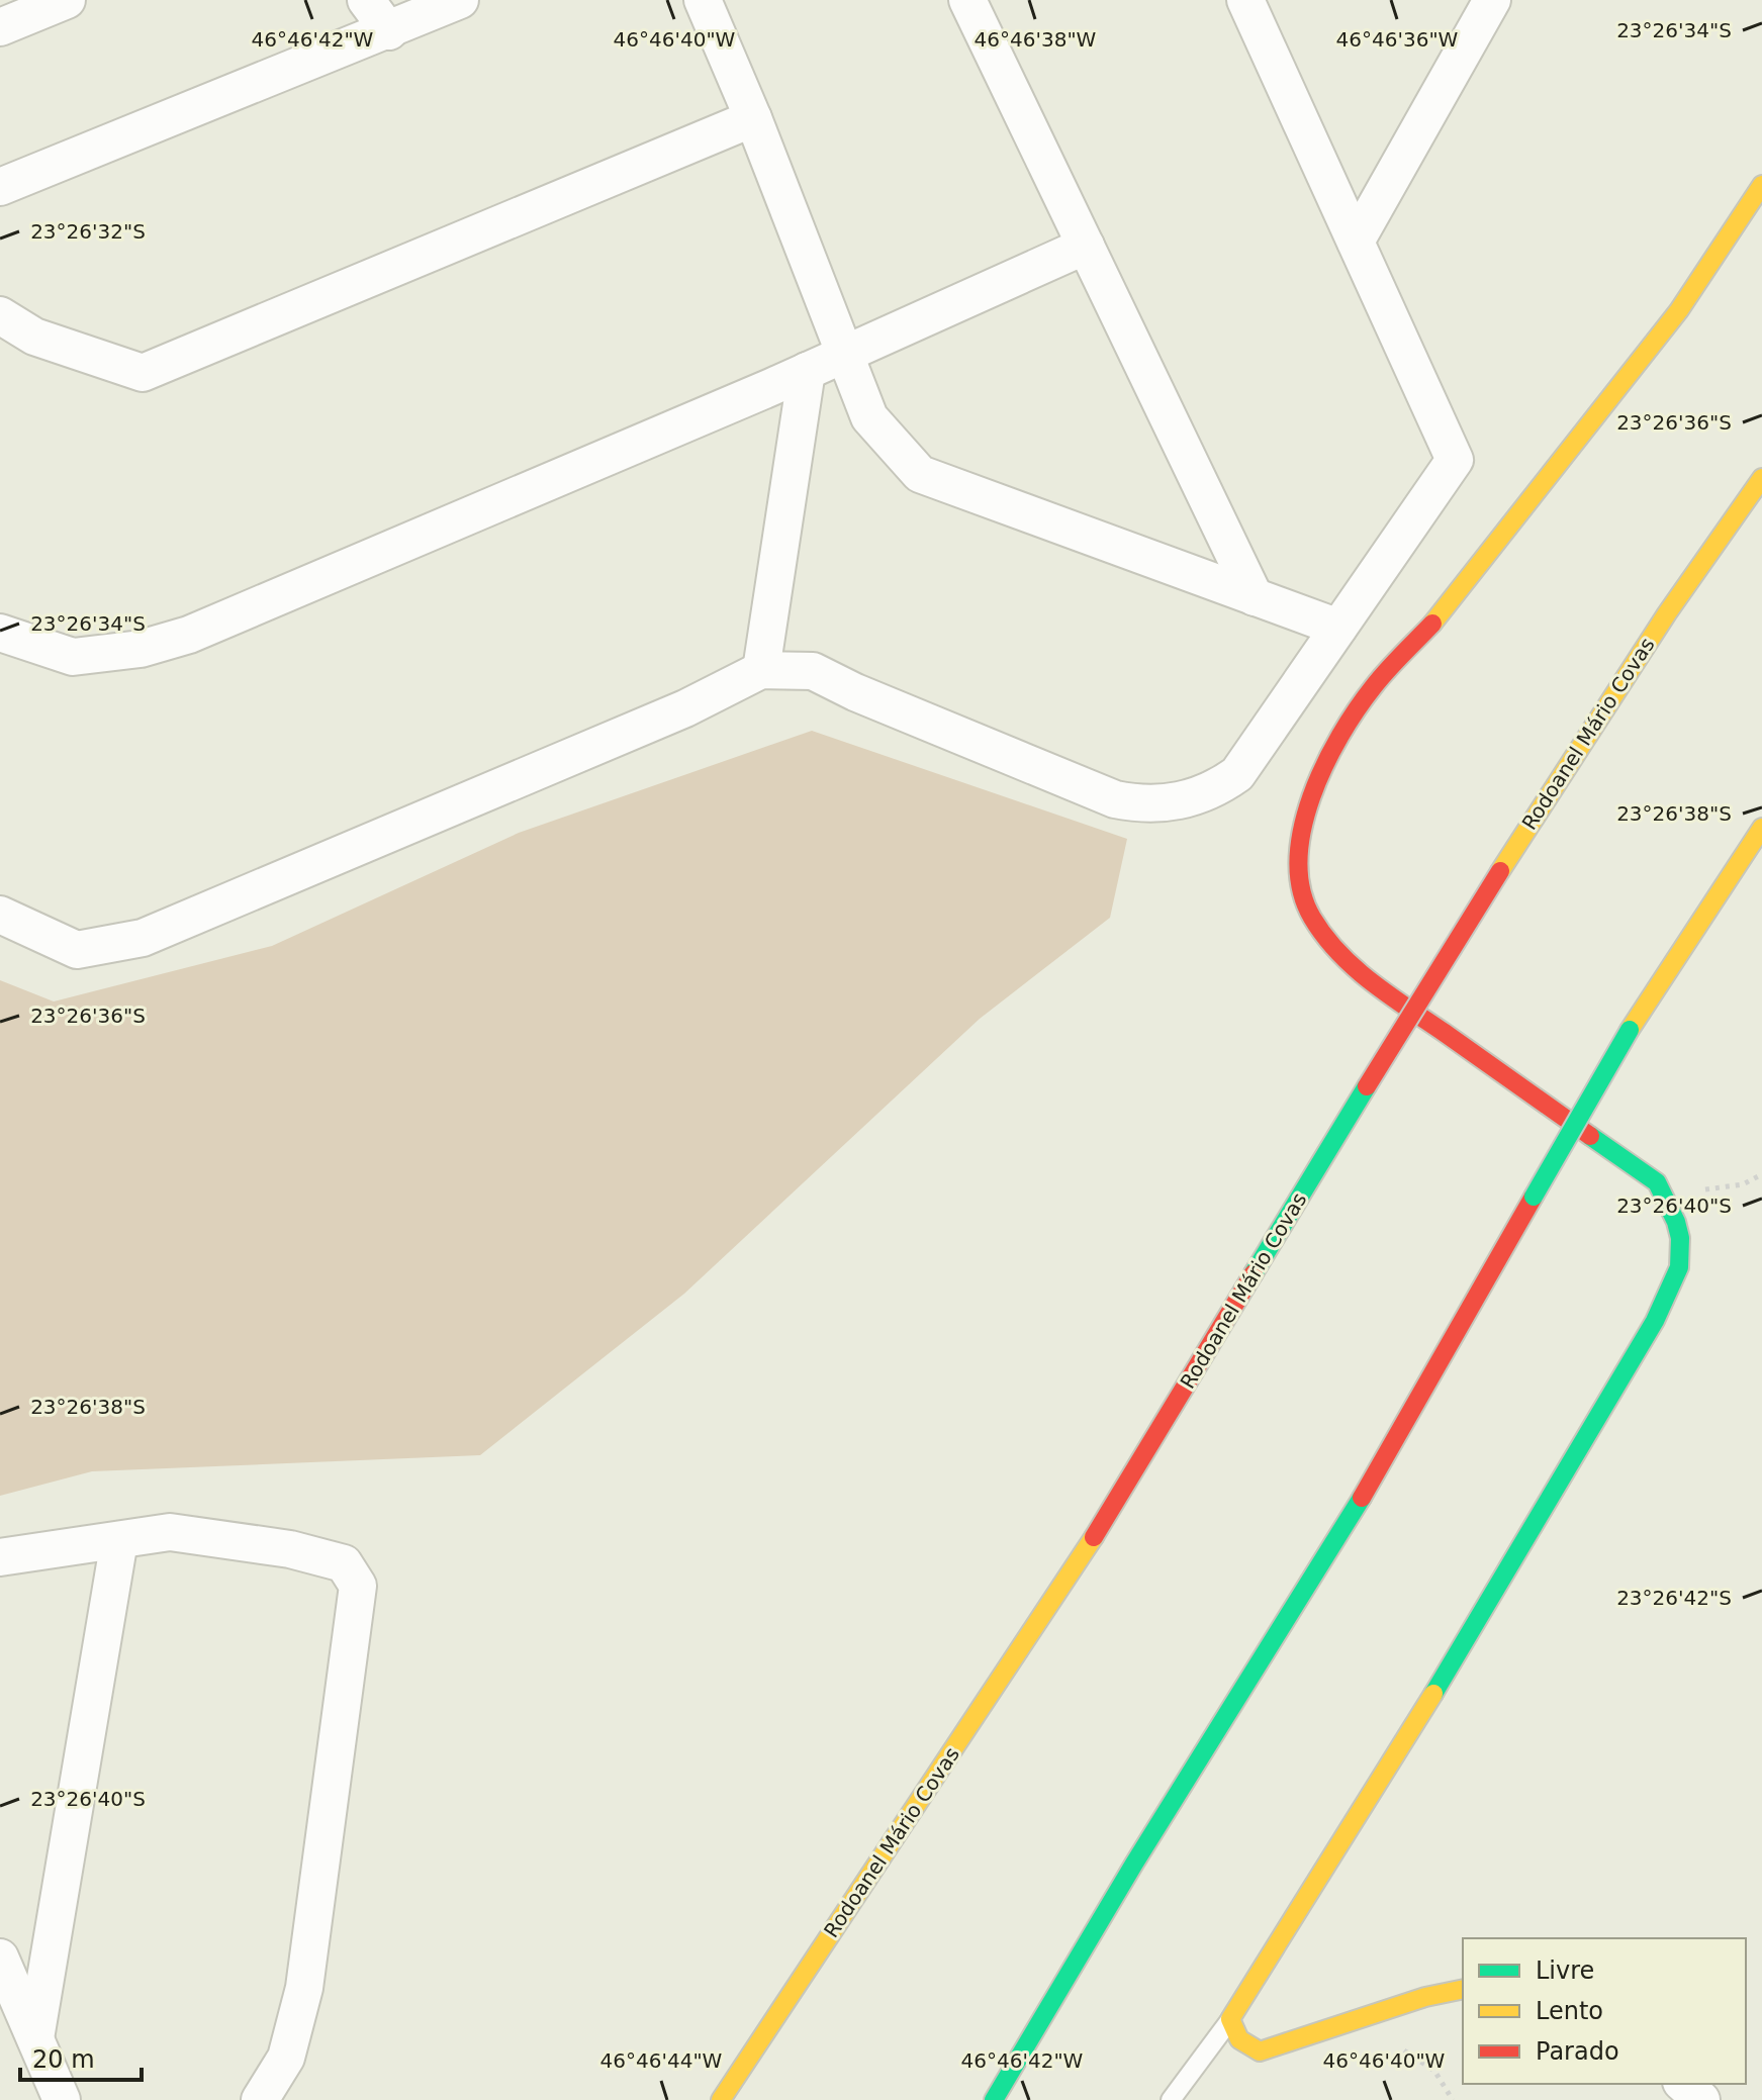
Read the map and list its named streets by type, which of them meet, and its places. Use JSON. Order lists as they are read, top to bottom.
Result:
{
  "streets": {
    "main road": ["Rodoanel Mário Covas"]
  },
  "legend": ["Livre", "Lento", "Parado"],
  "scale_bar": "20 m",
  "coordinates": [
    "23°26'34\"S",
    "46°46'42\"W",
    "46°46'40\"W",
    "46°46'38\"W",
    "46°46'36\"W",
    "23°26'32\"S",
    "23°26'36\"S",
    "23°26'38\"S",
    "23°26'40\"S",
    "23°26'42\"S",
    "46°46'44\"W"
  ]
}
